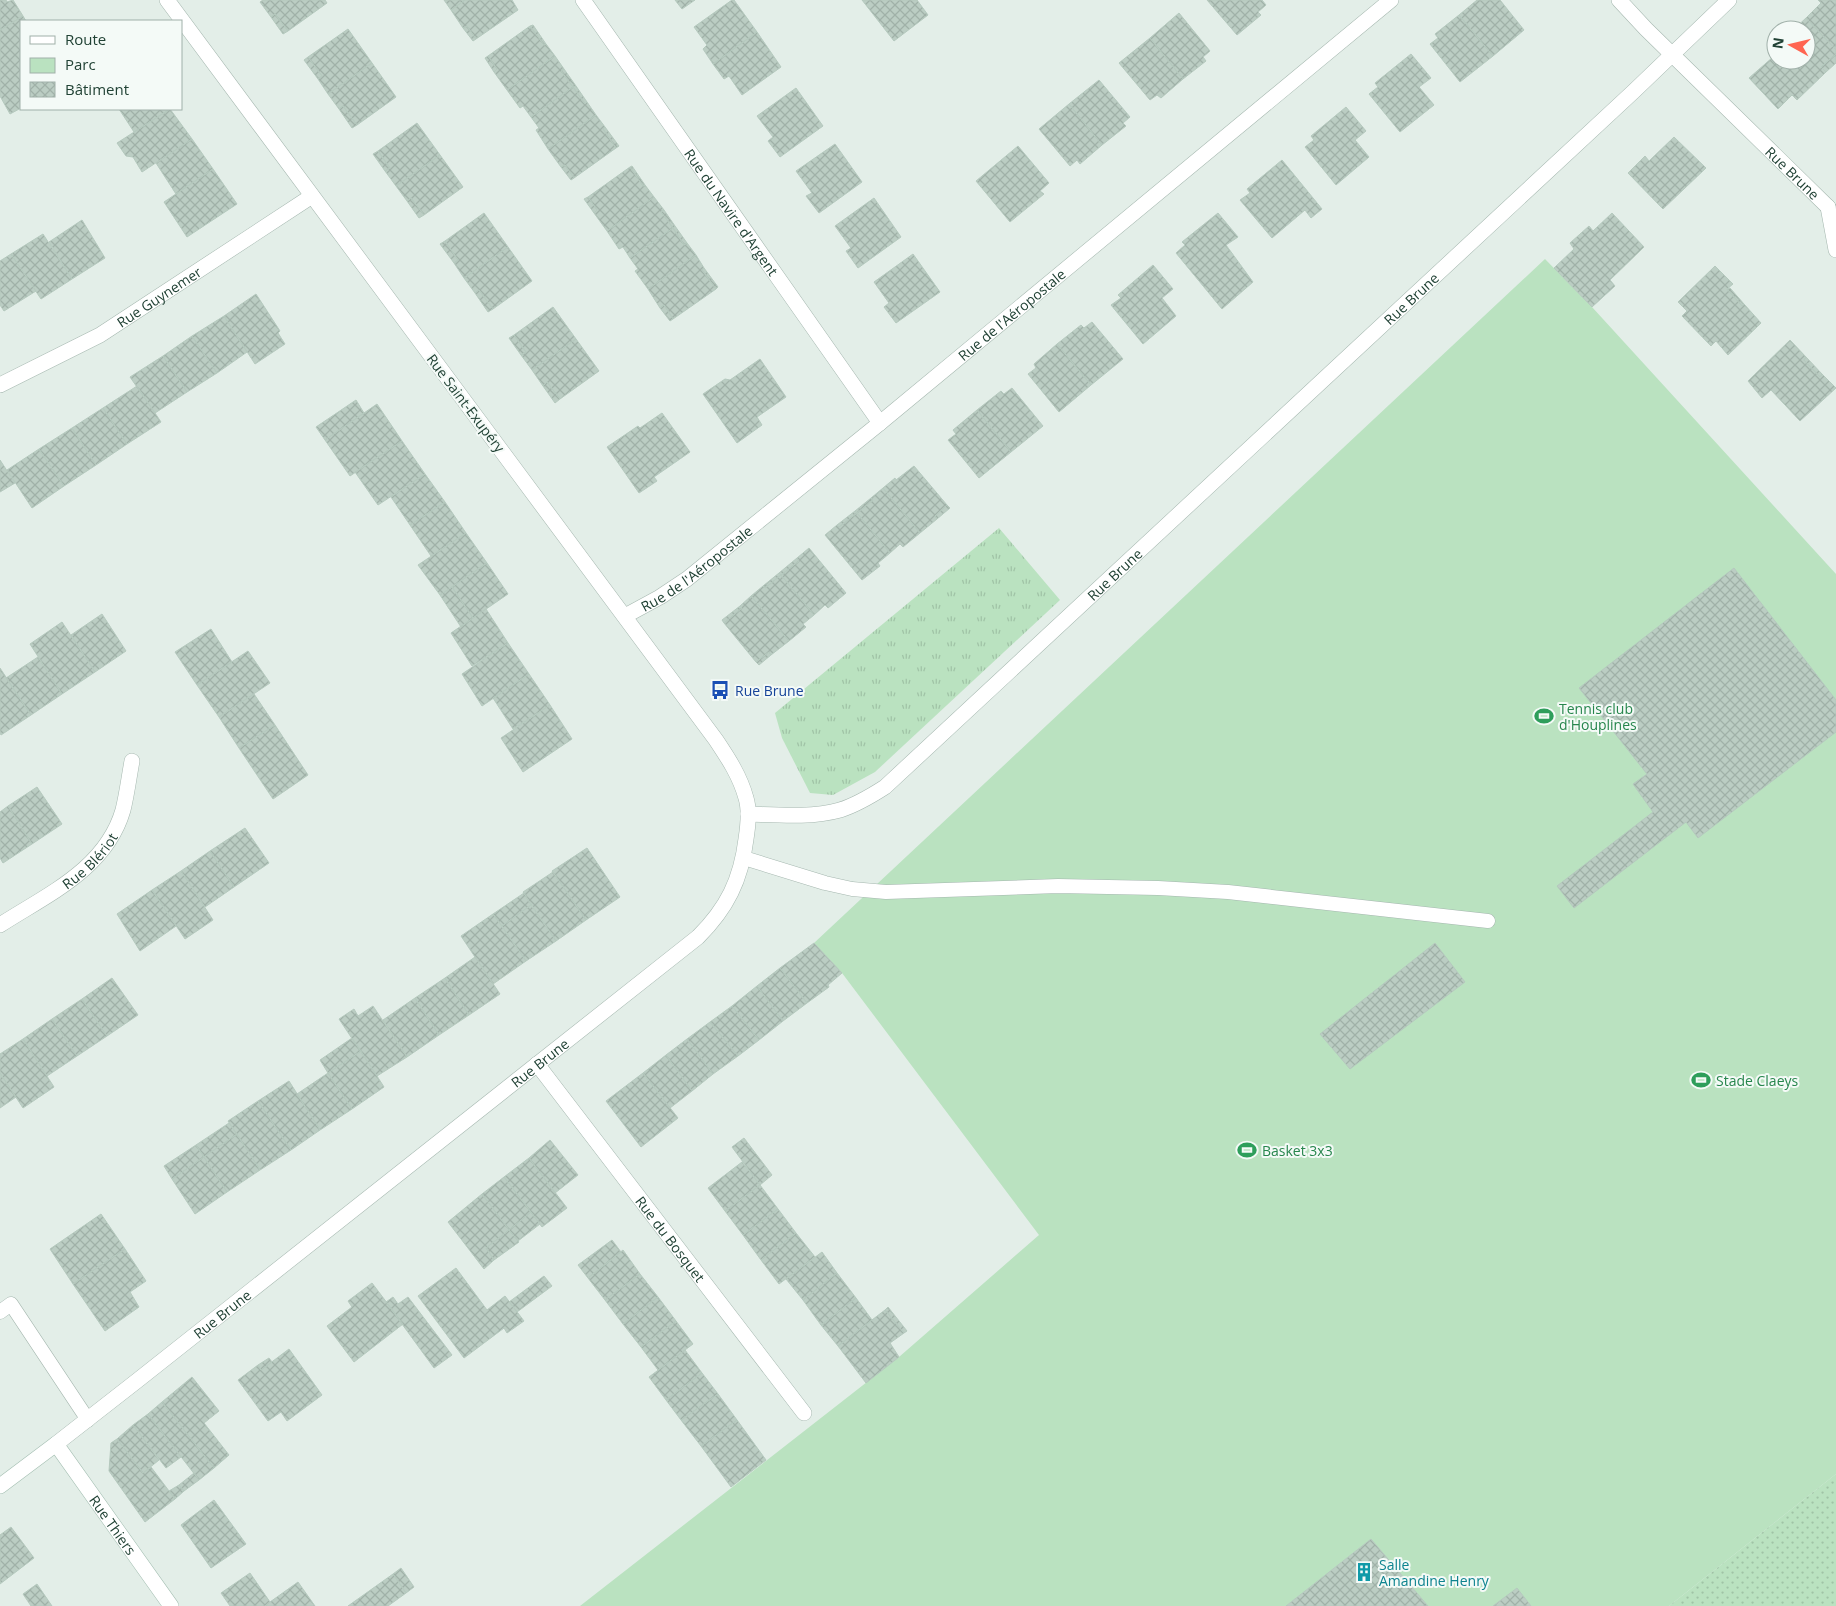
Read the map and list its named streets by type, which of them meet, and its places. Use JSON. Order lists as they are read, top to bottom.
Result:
{
  "streets": {
    "street": [
      "Rue Brune",
      "Rue du Navire d'Argent",
      "Rue Guynemer",
      "Rue de l'Aéropostale",
      "Rue Saint-Exupéry",
      "Rue Blériot",
      "Rue du Bosquet",
      "Rue Thiers"
    ]
  },
  "crossings": [
    ["Rue Brune", "Rue Saint-Exupéry"],
    ["Rue Brune", "Rue du Bosquet"],
    ["Rue Brune", "Rue Thiers"],
    ["Rue du Navire d'Argent", "Rue de l'Aéropostale"],
    ["Rue Guynemer", "Rue Saint-Exupéry"],
    ["Rue de l'Aéropostale", "Rue Saint-Exupéry"]
  ],
  "places": {
    "bus stop": ["Rue Brune"],
    "sports": ["Tennis club d'Houplines", "Stade Claeys", "Basket 3x3"],
    "building": ["Salle Amandine Henry"]
  },
  "legend": ["Route", "Parc", "Bâtiment"],
  "north": "left"
}
